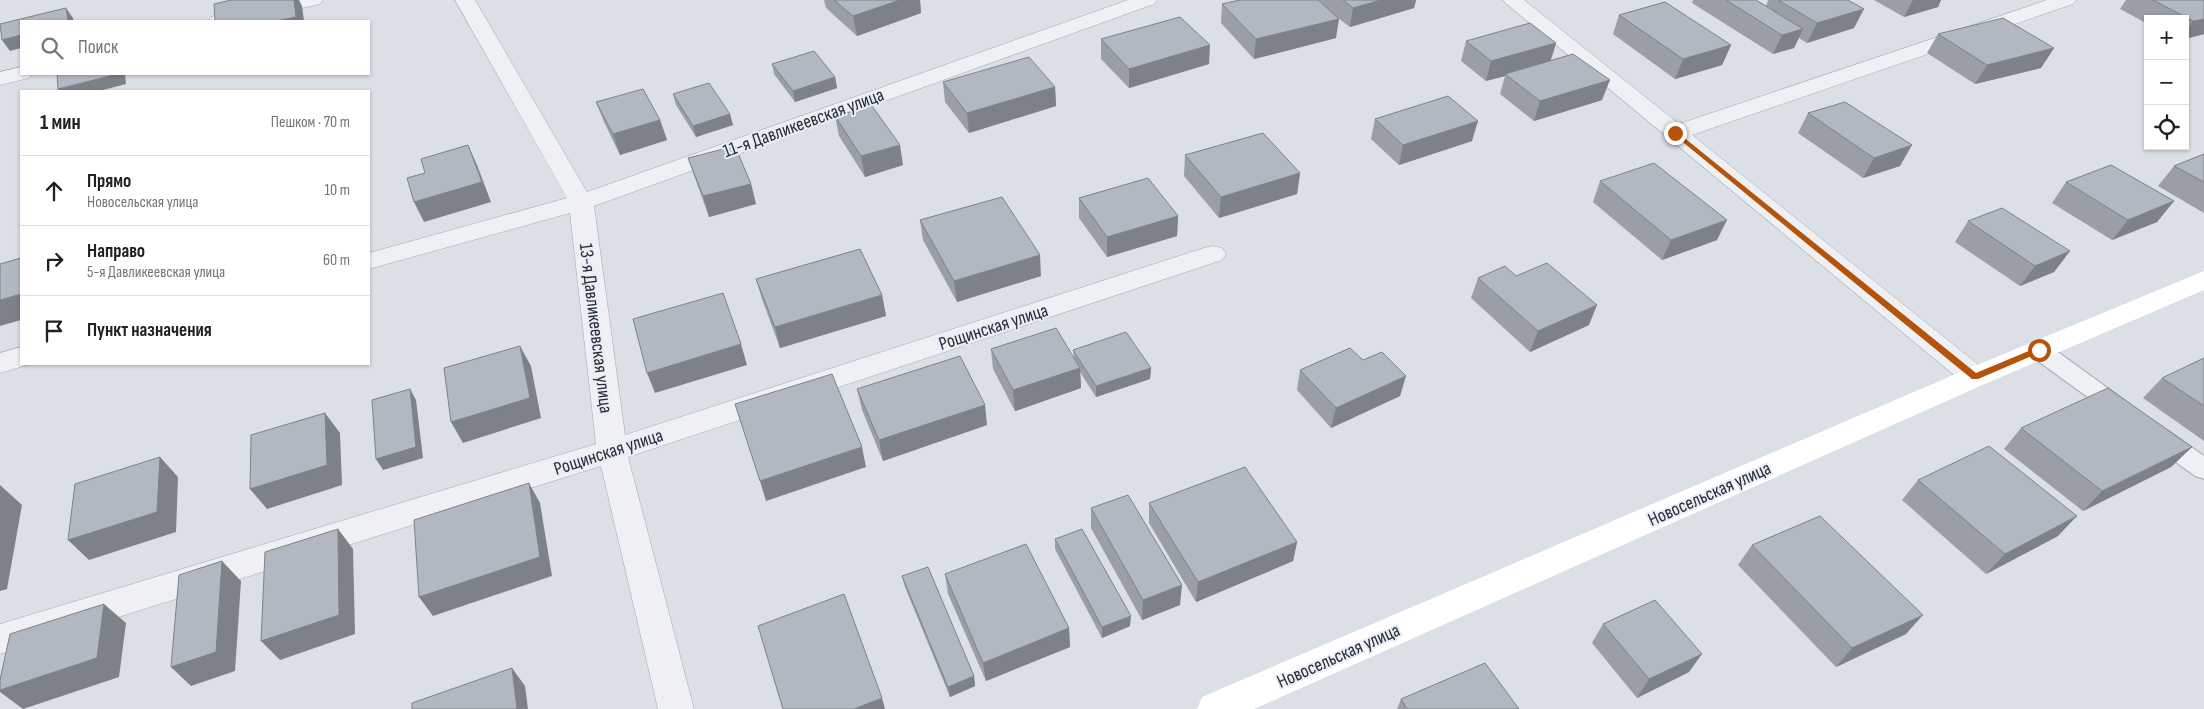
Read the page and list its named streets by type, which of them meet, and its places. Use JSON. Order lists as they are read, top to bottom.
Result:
{
  "streets": {
    "street": [
      "11-я Давликеевская улица",
      "Рощинская улица",
      "13-я Давликеевская улица",
      "Новосельская улица"
    ]
  },
  "crossings": [
    ["11-я Давликеевская улица", "13-я Давликеевская улица"],
    ["Рощинская улица", "13-я Давликеевская улица"]
  ],
  "page": {
    "map_buttons": ["+", "−"],
    "search": "Поиск",
    "heading": ["1 мин", "Пешком · 70 m"],
    "list": [
      ["Прямо", "Новосельская улица", "10 m"],
      ["Направо", "5-я Давликеевская улица", "60 m"],
      "Пункт назначения"
    ]
  }
}
